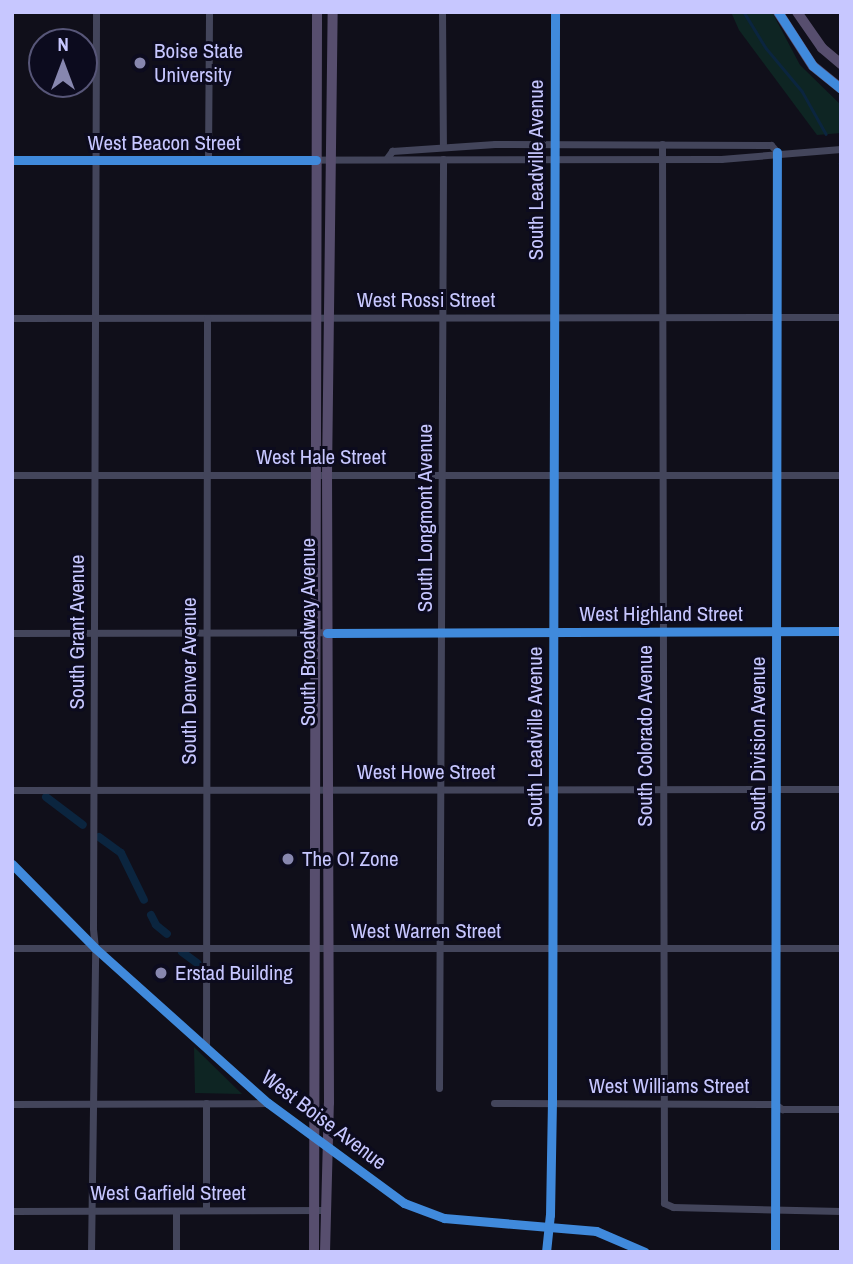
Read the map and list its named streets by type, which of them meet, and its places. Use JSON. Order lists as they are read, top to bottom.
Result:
{
  "streets": {
    "main road": ["South Broadway Avenue"],
    "street": [
      "West Beacon Street",
      "South Leadville Avenue",
      "West Rossi Street",
      "West Hale Street",
      "South Longmont Avenue",
      "West Highland Street",
      "South Grant Avenue",
      "South Denver Avenue",
      "South Colorado Avenue",
      "South Division Avenue",
      "West Howe Street",
      "West Warren Street",
      "West Williams Street",
      "West Boise Avenue",
      "West Garfield Street"
    ]
  },
  "crossings": [
    ["West Beacon Street", "South Leadville Avenue"],
    ["West Beacon Street", "South Longmont Avenue"],
    ["West Beacon Street", "South Grant Avenue"],
    ["West Beacon Street", "South Broadway Avenue"],
    ["West Beacon Street", "South Colorado Avenue"],
    ["West Beacon Street", "South Division Avenue"],
    ["South Leadville Avenue", "West Rossi Street"],
    ["South Leadville Avenue", "West Hale Street"],
    ["South Leadville Avenue", "West Highland Street"],
    ["South Leadville Avenue", "West Howe Street"],
    ["South Leadville Avenue", "West Warren Street"],
    ["South Leadville Avenue", "West Williams Street"],
    ["South Leadville Avenue", "West Boise Avenue"],
    ["West Rossi Street", "South Longmont Avenue"],
    ["West Rossi Street", "South Grant Avenue"],
    ["West Rossi Street", "South Broadway Avenue"],
    ["West Rossi Street", "South Denver Avenue"],
    ["West Rossi Street", "South Colorado Avenue"],
    ["West Rossi Street", "South Division Avenue"],
    ["West Hale Street", "South Longmont Avenue"],
    ["West Hale Street", "South Grant Avenue"],
    ["West Hale Street", "South Broadway Avenue"],
    ["West Hale Street", "South Denver Avenue"],
    ["West Hale Street", "South Colorado Avenue"],
    ["West Hale Street", "South Division Avenue"],
    ["South Longmont Avenue", "West Highland Street"],
    ["South Longmont Avenue", "West Howe Street"],
    ["South Longmont Avenue", "West Warren Street"],
    ["West Highland Street", "South Grant Avenue"],
    ["West Highland Street", "South Broadway Avenue"],
    ["West Highland Street", "South Denver Avenue"],
    ["West Highland Street", "South Colorado Avenue"],
    ["West Highland Street", "South Division Avenue"],
    ["South Grant Avenue", "West Howe Street"],
    ["South Grant Avenue", "West Warren Street"],
    ["South Grant Avenue", "West Boise Avenue"],
    ["South Grant Avenue", "West Garfield Street"],
    ["South Broadway Avenue", "West Howe Street"],
    ["South Broadway Avenue", "West Warren Street"],
    ["South Broadway Avenue", "West Boise Avenue"],
    ["South Broadway Avenue", "West Garfield Street"],
    ["South Denver Avenue", "West Howe Street"],
    ["South Denver Avenue", "West Warren Street"],
    ["South Denver Avenue", "West Boise Avenue"],
    ["South Colorado Avenue", "South Division Avenue"],
    ["South Colorado Avenue", "West Howe Street"],
    ["South Colorado Avenue", "West Warren Street"],
    ["South Colorado Avenue", "West Williams Street"],
    ["South Division Avenue", "West Howe Street"],
    ["South Division Avenue", "West Warren Street"],
    ["South Division Avenue", "West Williams Street"],
    ["West Warren Street", "West Boise Avenue"]
  ],
  "places": ["Boise State University", "The O! Zone", "Erstad Building"],
  "north": "top"
}
